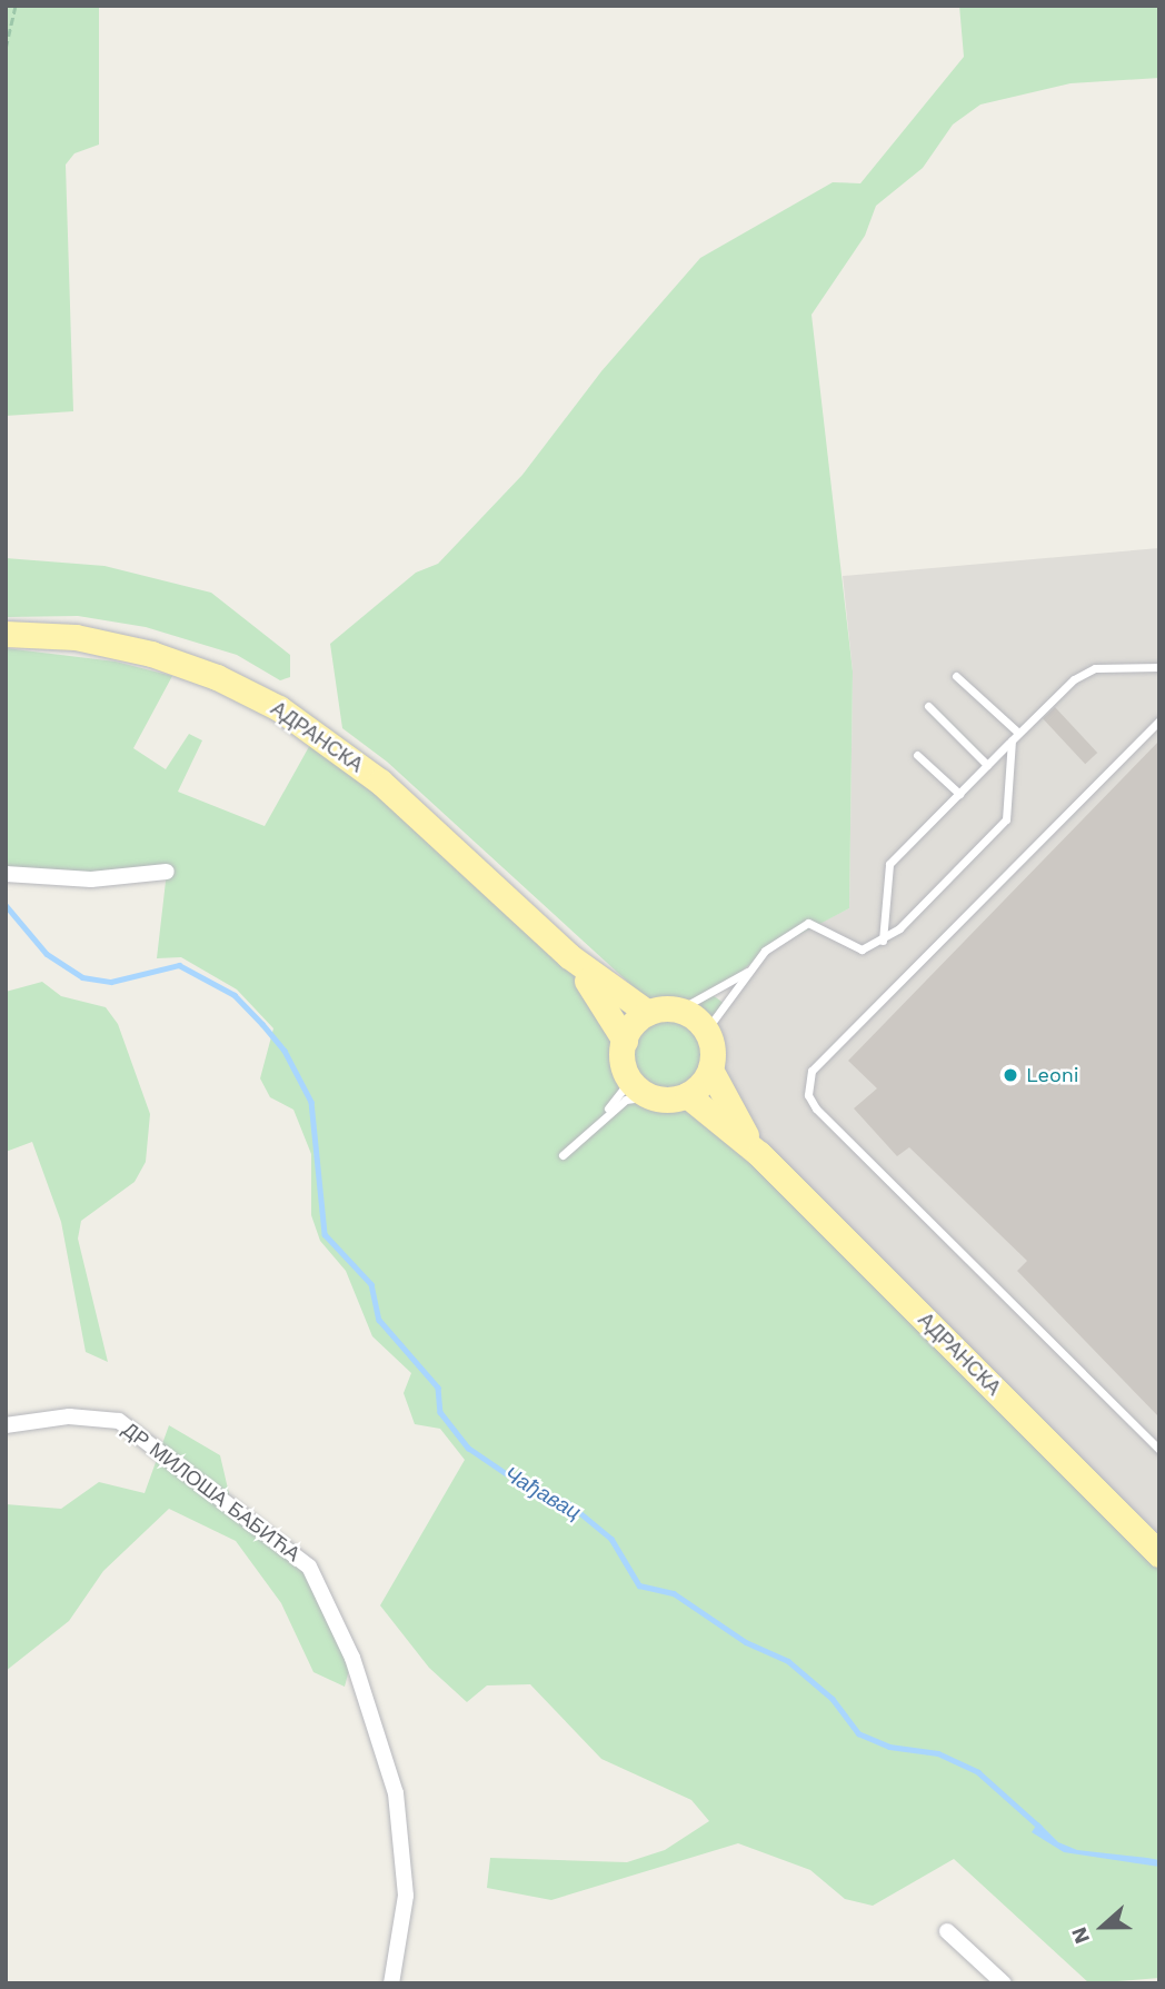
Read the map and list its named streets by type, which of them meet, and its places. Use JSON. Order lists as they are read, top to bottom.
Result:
{
  "streets": {
    "main road": ["АДРАНСКА"],
    "street": ["ДР МИЛОША БАБИЋА"]
  },
  "water": ["Чађавац"],
  "places": ["Leoni"],
  "north": "left"
}
